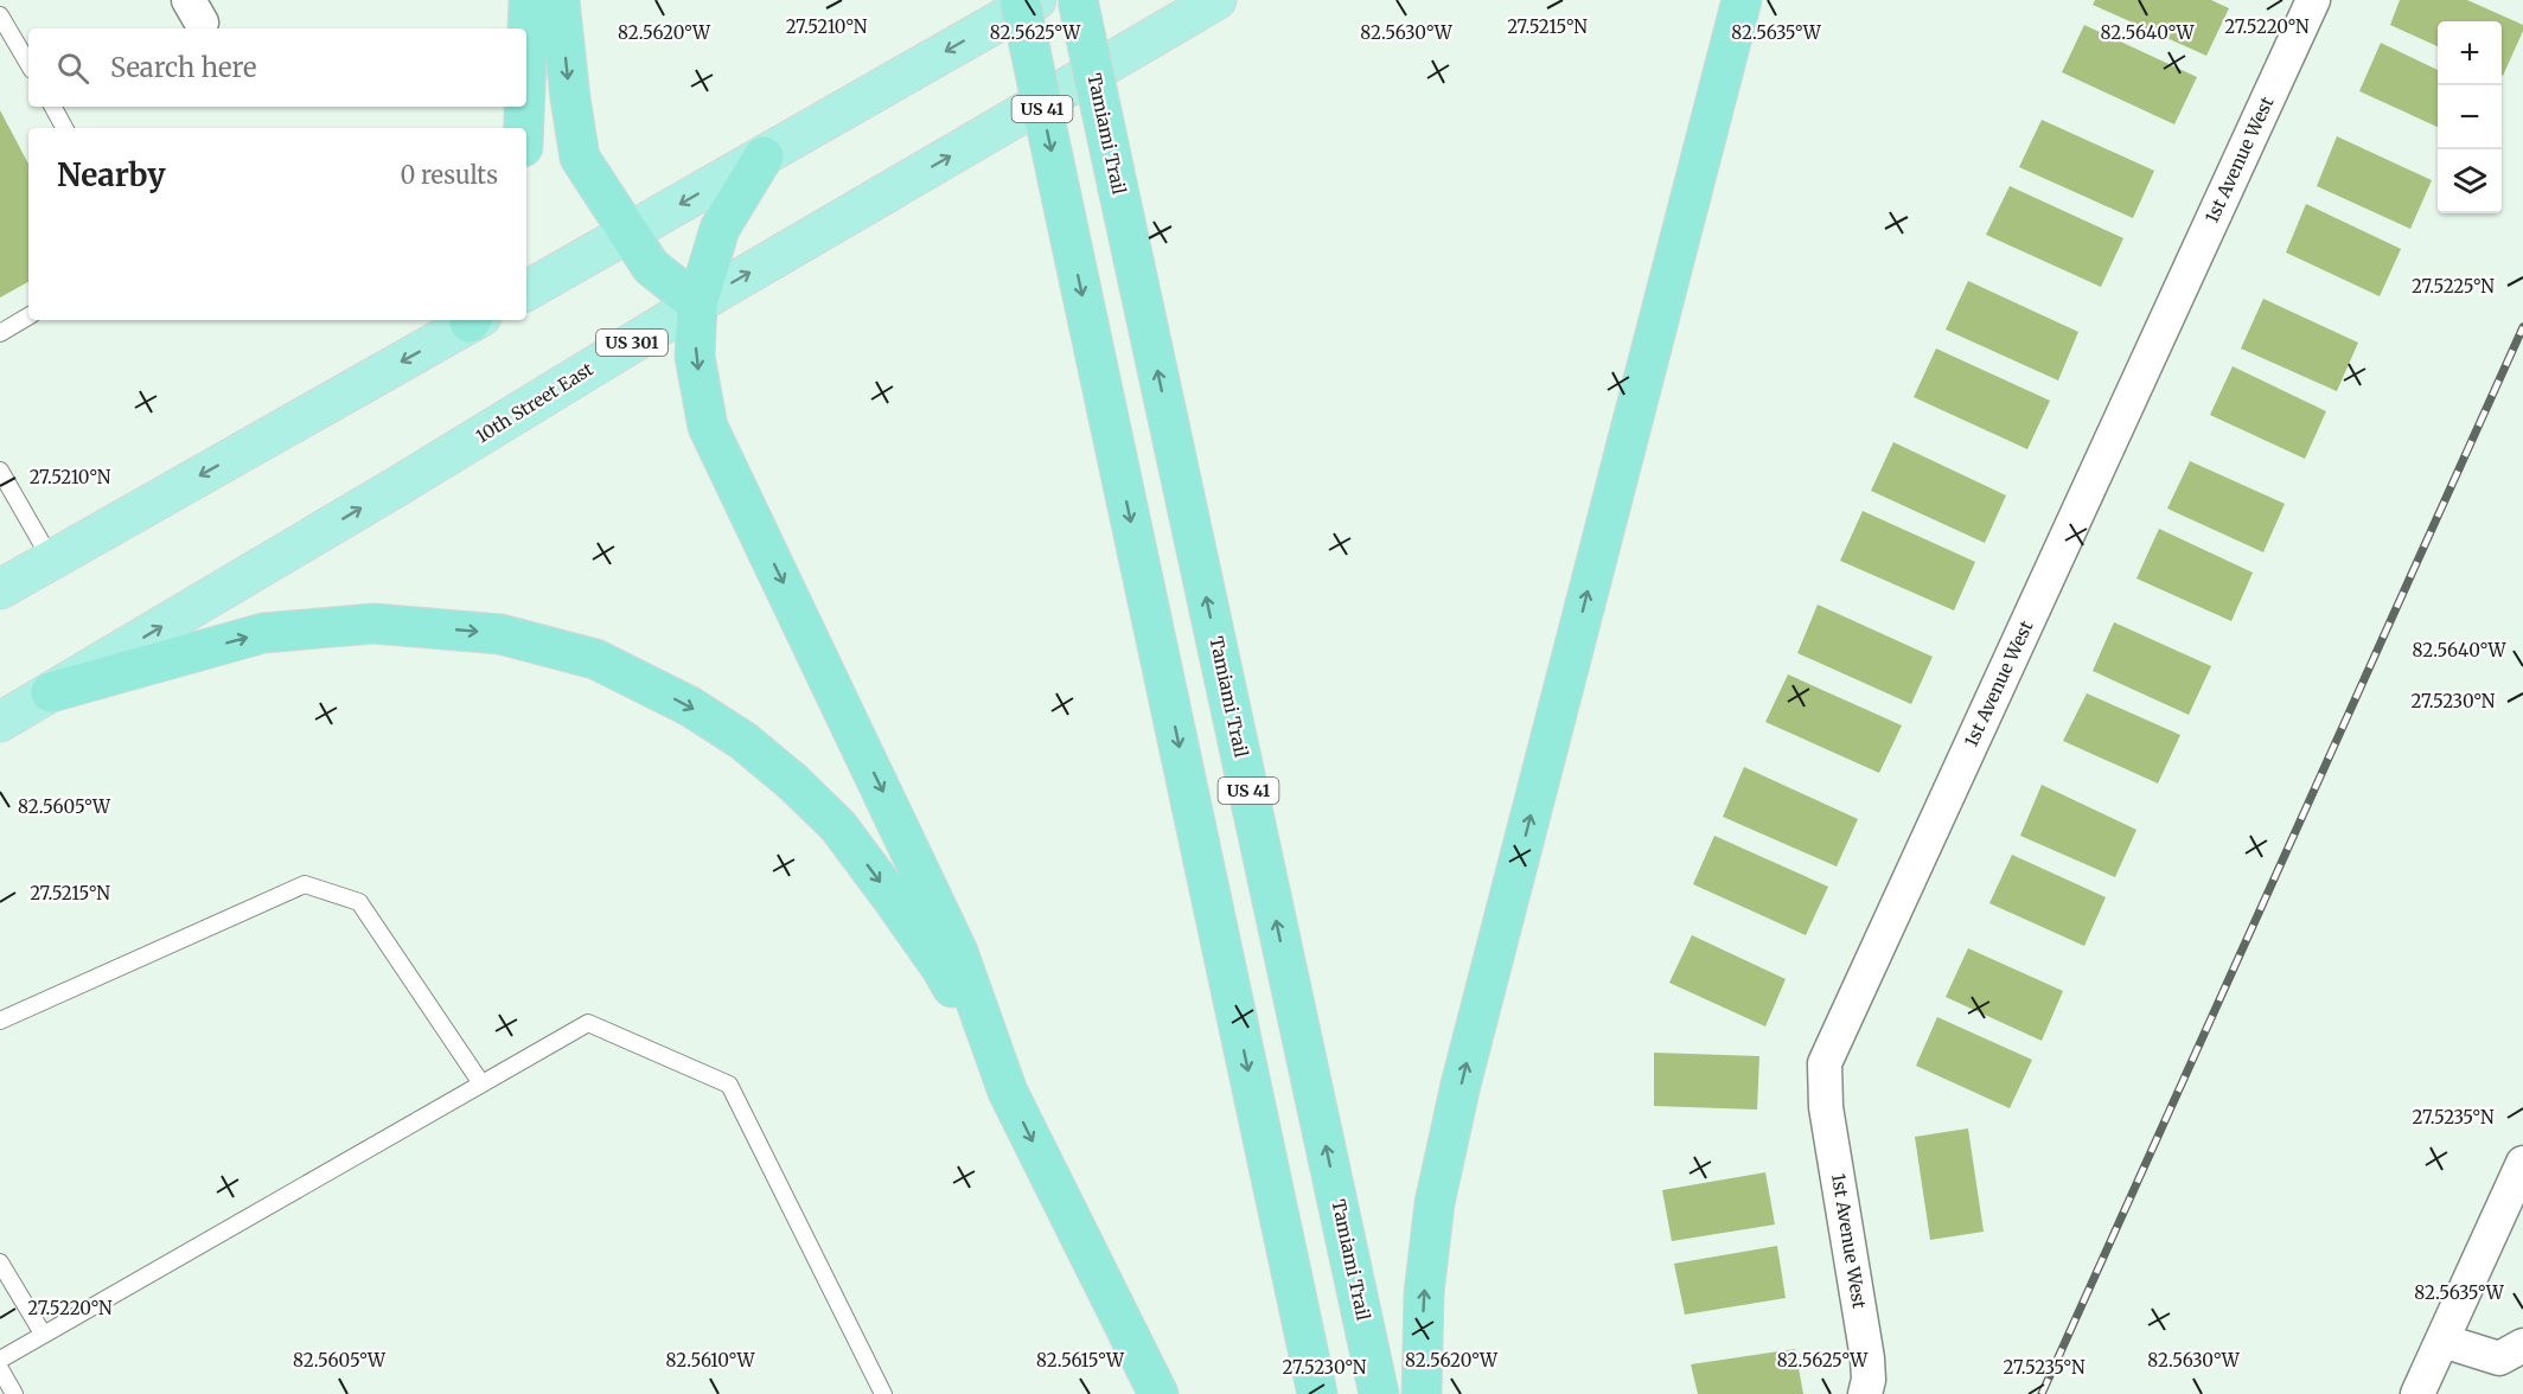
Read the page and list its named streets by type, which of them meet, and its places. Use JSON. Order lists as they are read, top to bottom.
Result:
{
  "streets": {
    "highway": ["US 41", "Tamiami Trail"],
    "main road": ["US 301", "10th Street East"],
    "street": ["1st Avenue West"]
  },
  "page": {
    "map_buttons": ["+", "−"],
    "search": "Search here",
    "heading": ["Nearby", "0 results"]
  },
  "coordinates": [
    "27.5210°N",
    "27.5215°N",
    "27.5220°N",
    "82.5630°W",
    "82.5620°W",
    "82.5625°W",
    "82.5635°W",
    "82.5640°W",
    "27.5225°N",
    "27.5230°N",
    "82.5605°W",
    "27.5235°N",
    "82.5610°W",
    "82.5615°W"
  ]
}
